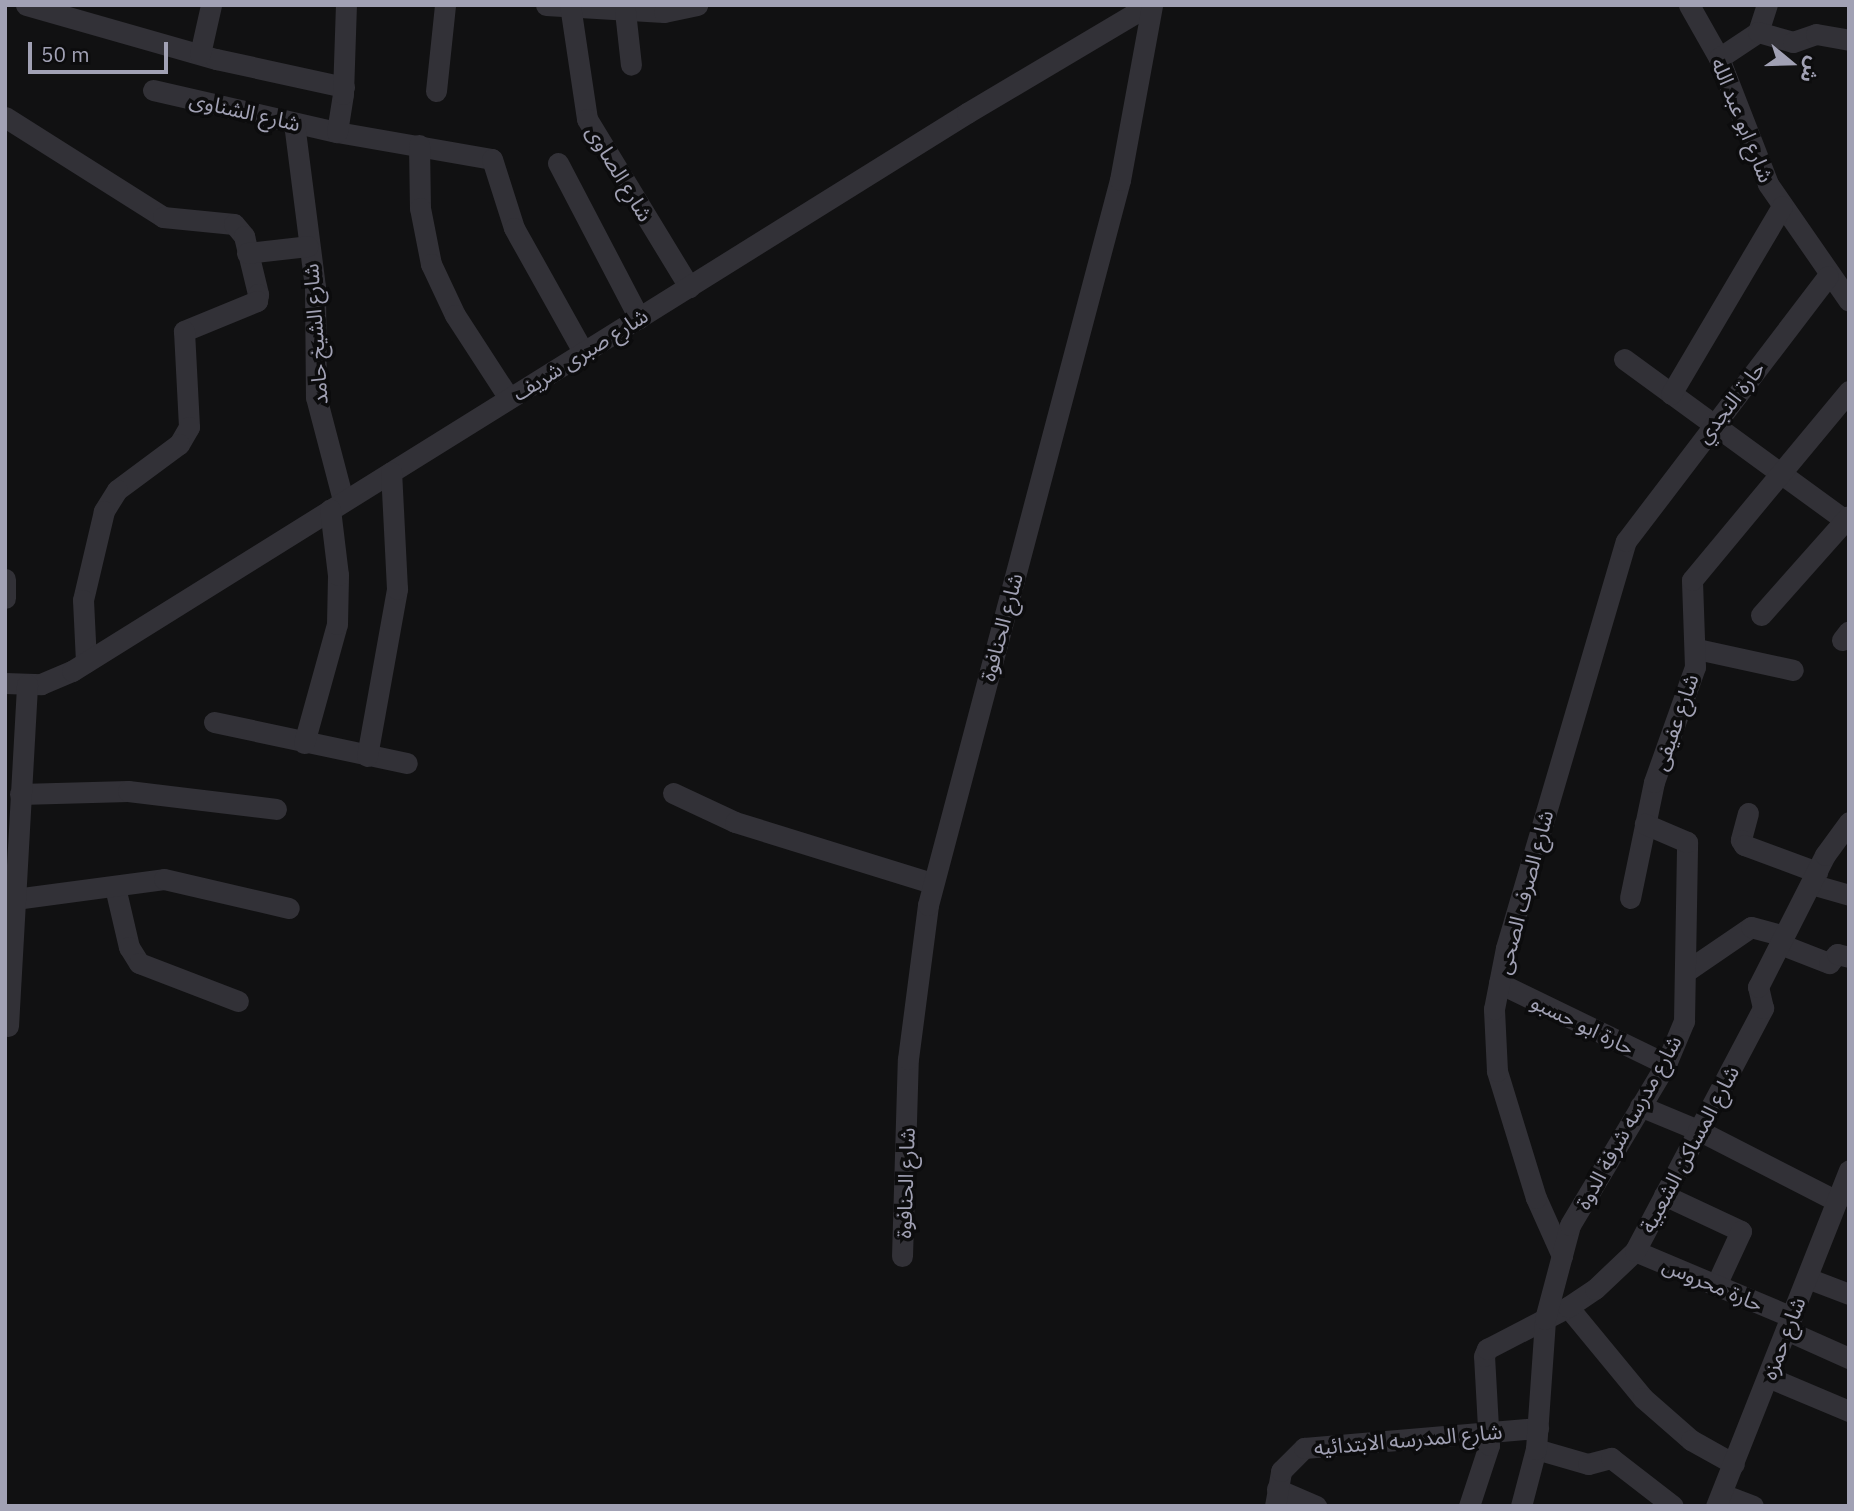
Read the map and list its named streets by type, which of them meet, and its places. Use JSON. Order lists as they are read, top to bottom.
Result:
{
  "streets": {
    "street": [
      "شارع الشناوى",
      "شارع ابو عبد الله",
      "شارع الصاوى",
      "شارع الشيخ حامد",
      "شارع صبرى شريف",
      "حارة النجدي",
      "شارع الحنافوة",
      "شارع عفيفى",
      "شارع الصرف الصحى",
      "حارة ابو حسبو",
      "شارع مدرسه شرفة الدوة",
      "شارع المساكن الشعبية",
      "حارة محروس",
      "شارع حمزه",
      "شارع المدرسه الابتدائيه"
    ]
  },
  "crossings": [
    ["شارع الشناوى", "شارع الشيخ حامد"],
    ["شارع الشناوى", "شارع صبرى شريف"],
    ["شارع ابو عبد الله", "حارة النجدي"],
    ["شارع الصاوى", "شارع صبرى شريف"],
    ["شارع الشيخ حامد", "شارع صبرى شريف"],
    ["شارع صبرى شريف", "شارع الحنافوة"],
    ["حارة النجدي", "شارع الصرف الصحى"],
    ["شارع عفيفى", "شارع مدرسه شرفة الدوة"],
    ["شارع الصرف الصحى", "حارة ابو حسبو"],
    ["شارع الصرف الصحى", "شارع مدرسه شرفة الدوة"],
    ["حارة ابو حسبو", "شارع مدرسه شرفة الدوة"],
    ["شارع مدرسه شرفة الدوة", "شارع المساكن الشعبية"],
    ["شارع مدرسه شرفة الدوة", "شارع المدرسه الابتدائيه"],
    ["شارع المساكن الشعبية", "حارة محروس"],
    ["شارع المساكن الشعبية", "شارع المدرسه الابتدائيه"],
    ["حارة محروس", "شارع حمزه"]
  ],
  "scale_bar": "50 m",
  "north": "right"
}
